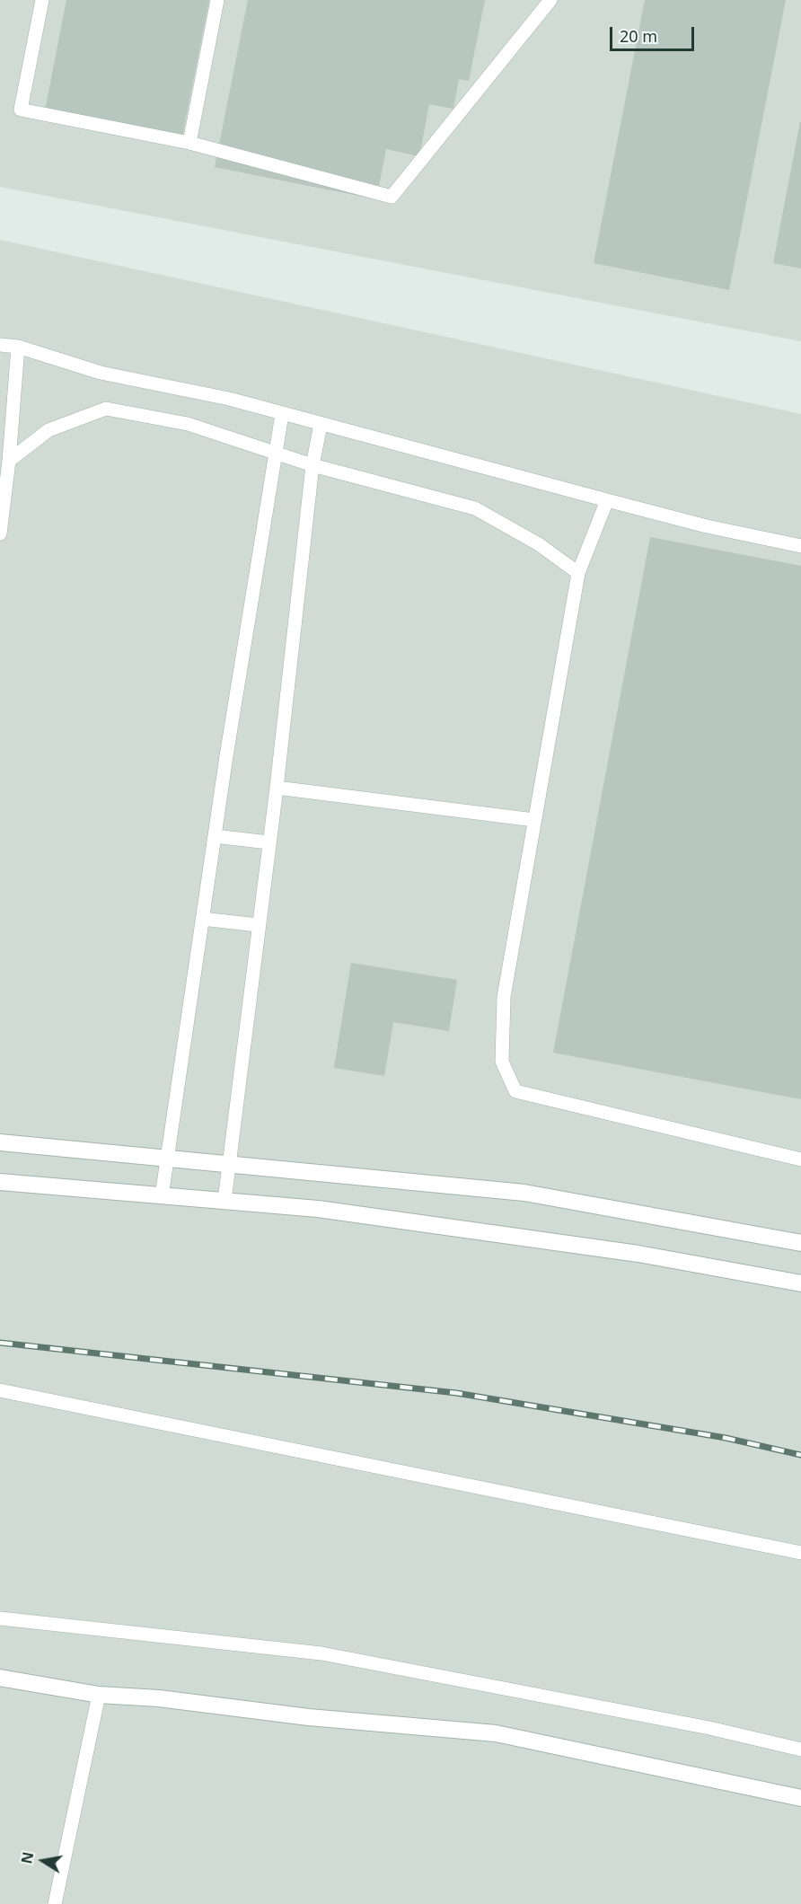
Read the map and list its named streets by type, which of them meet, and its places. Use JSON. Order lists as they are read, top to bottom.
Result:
{
  "scale_bar": "20 m",
  "north": "left"
}
